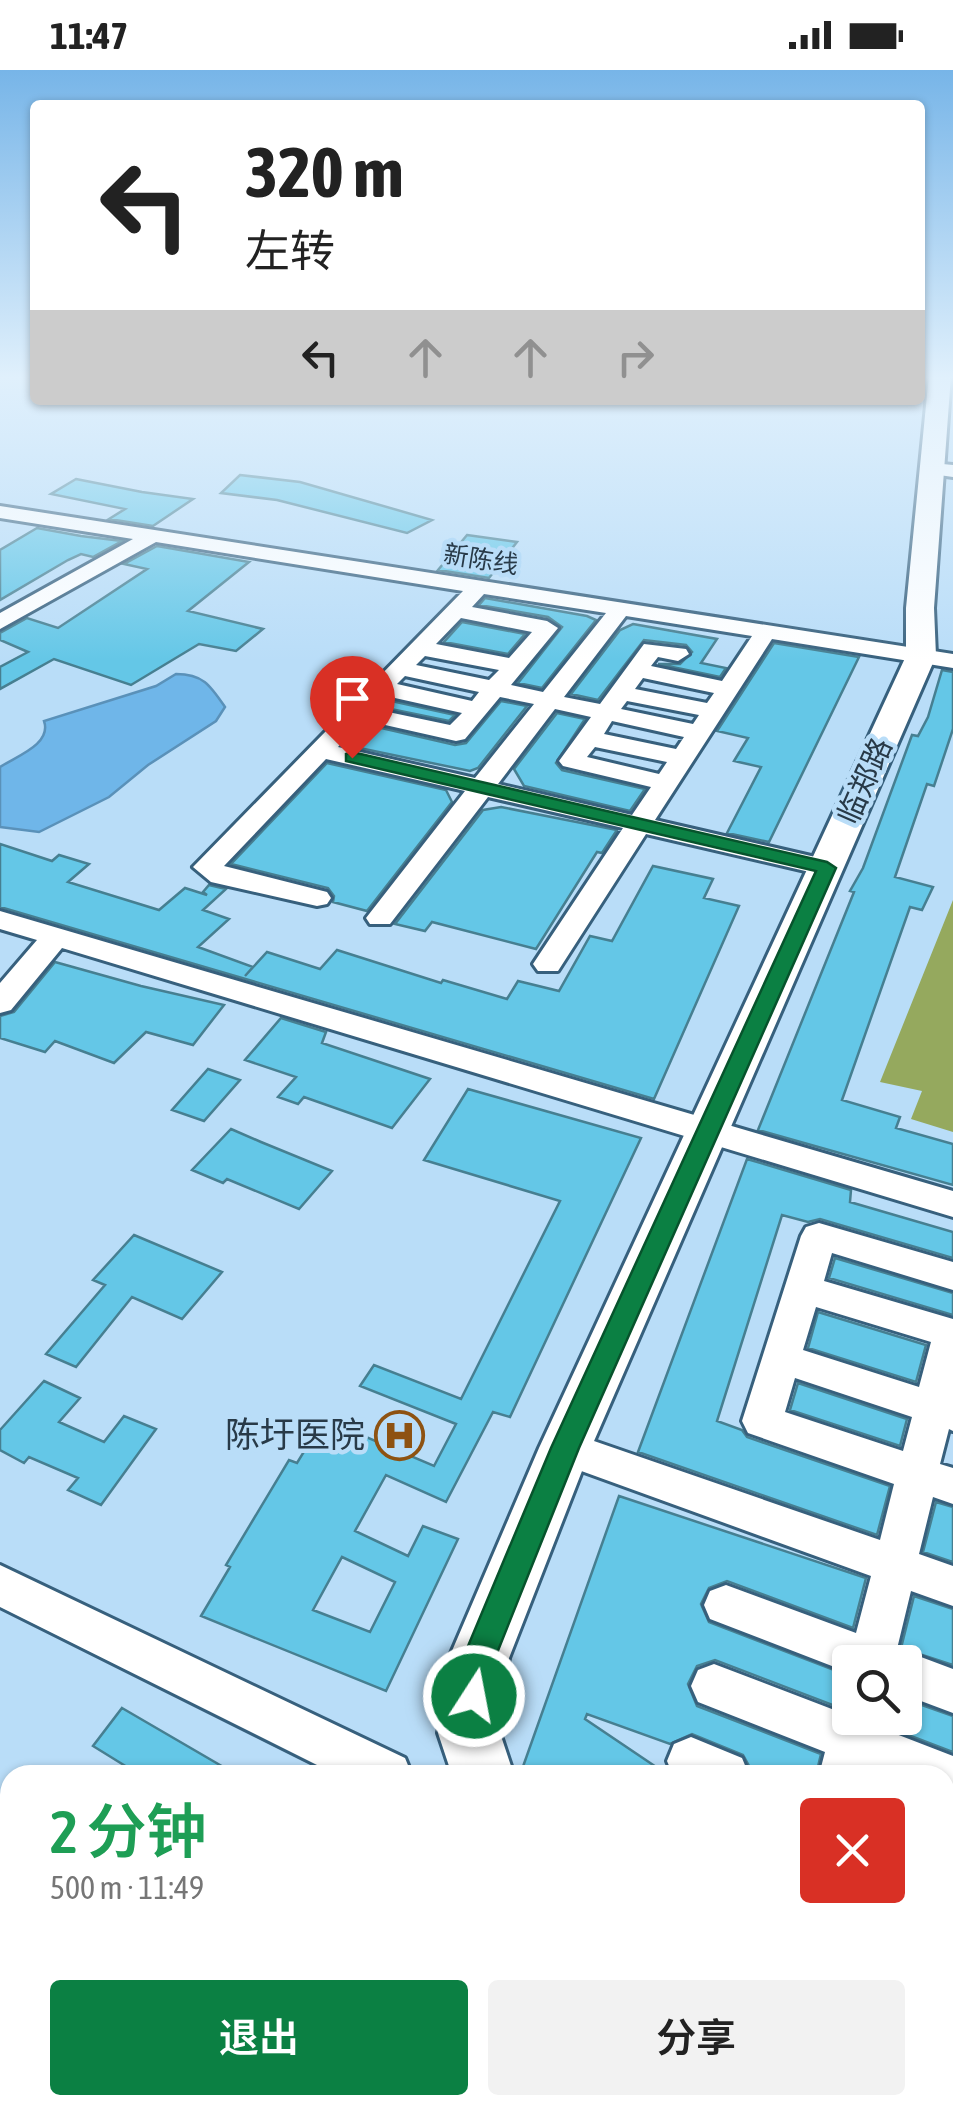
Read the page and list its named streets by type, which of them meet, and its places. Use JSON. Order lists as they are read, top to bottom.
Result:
{
  "streets": {
    "main road": ["临郑路"],
    "street": ["新陈线"]
  },
  "crossings": [
    ["新陈线", "临郑路"]
  ],
  "places": {
    "hospital": ["陈圩医院"]
  },
  "page": {
    "status": "11:47",
    "turn": ["320 m", "左转"],
    "heading": ["2 分钟", "500 m · 11:49"],
    "buttons": ["退出", "分享"]
  }
}
